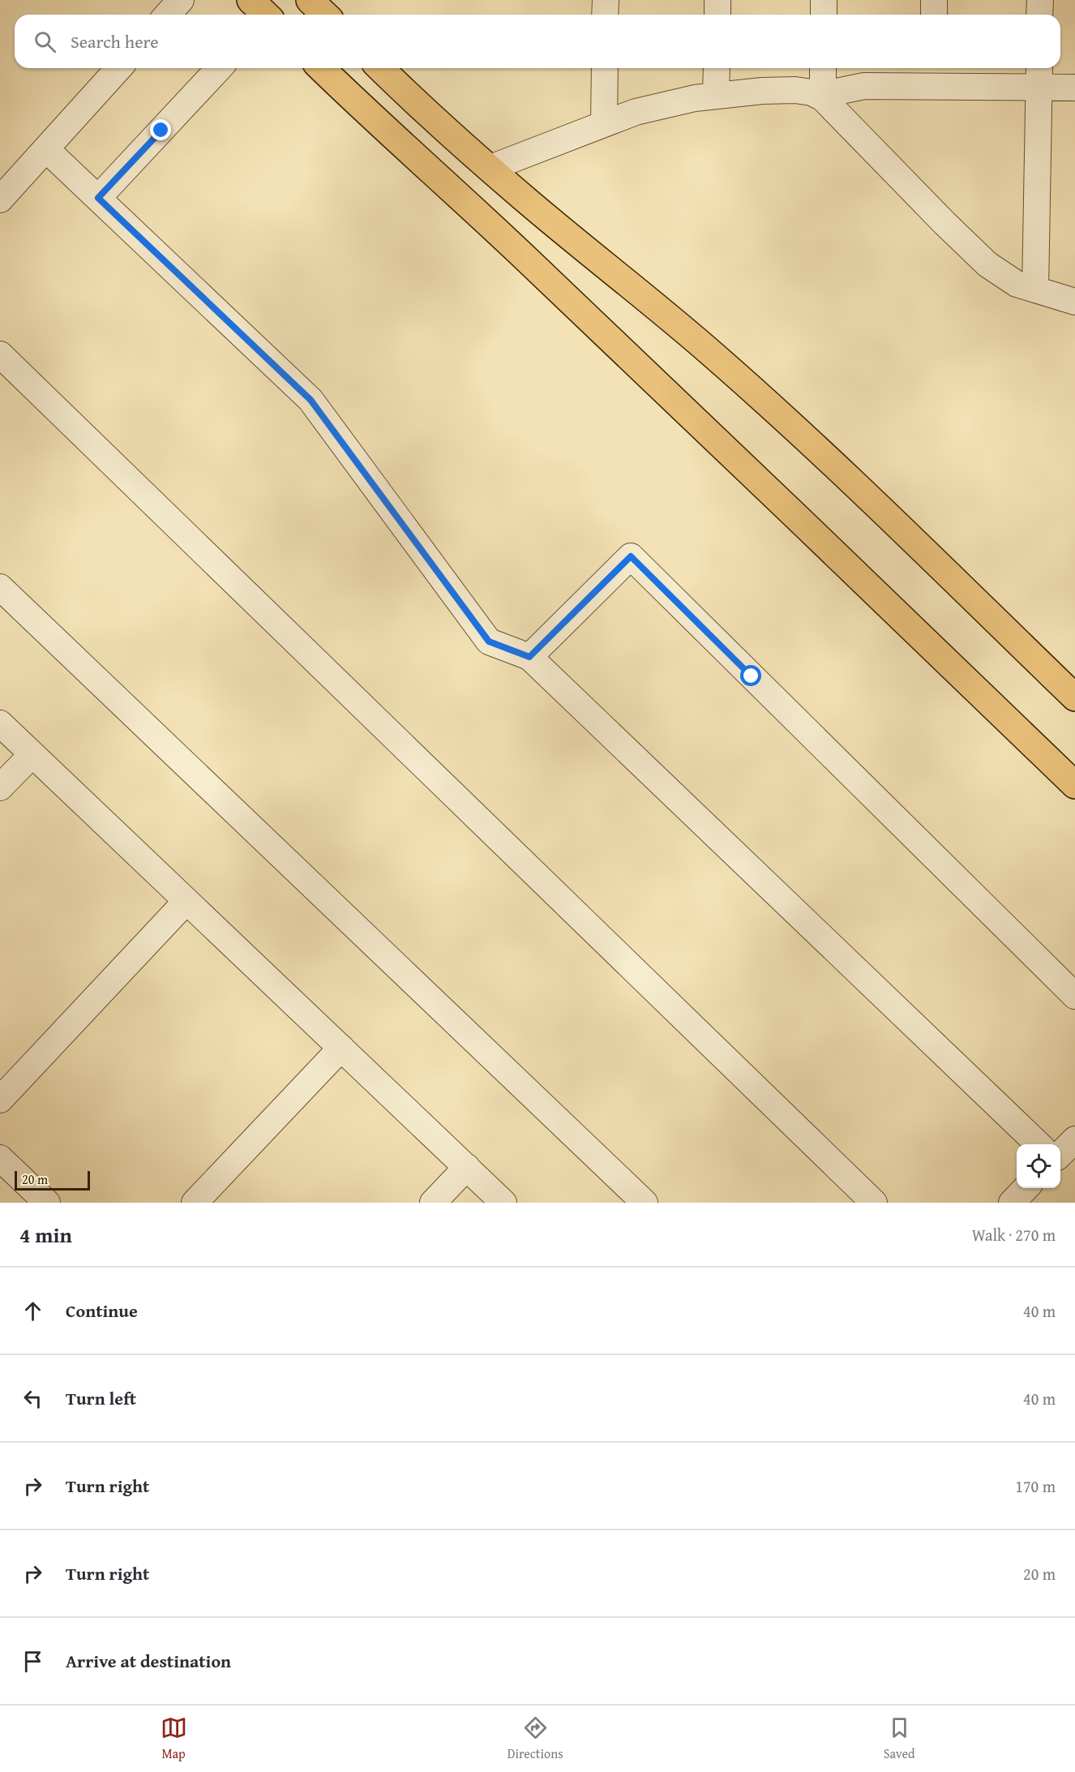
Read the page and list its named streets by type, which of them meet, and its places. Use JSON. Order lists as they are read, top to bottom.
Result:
{
  "scale_bar": "20 m",
  "page": {
    "search": "Search here",
    "scale": "20 m",
    "heading": ["4 min", "Walk · 270 m"],
    "list": [
      ["Continue", "40 m"],
      ["Turn left", "40 m"],
      ["Turn right", "170 m"],
      ["Turn right", "20 m"],
      "Arrive at destination"
    ],
    "nav": ["Map", "Directions", "Saved"]
  }
}
